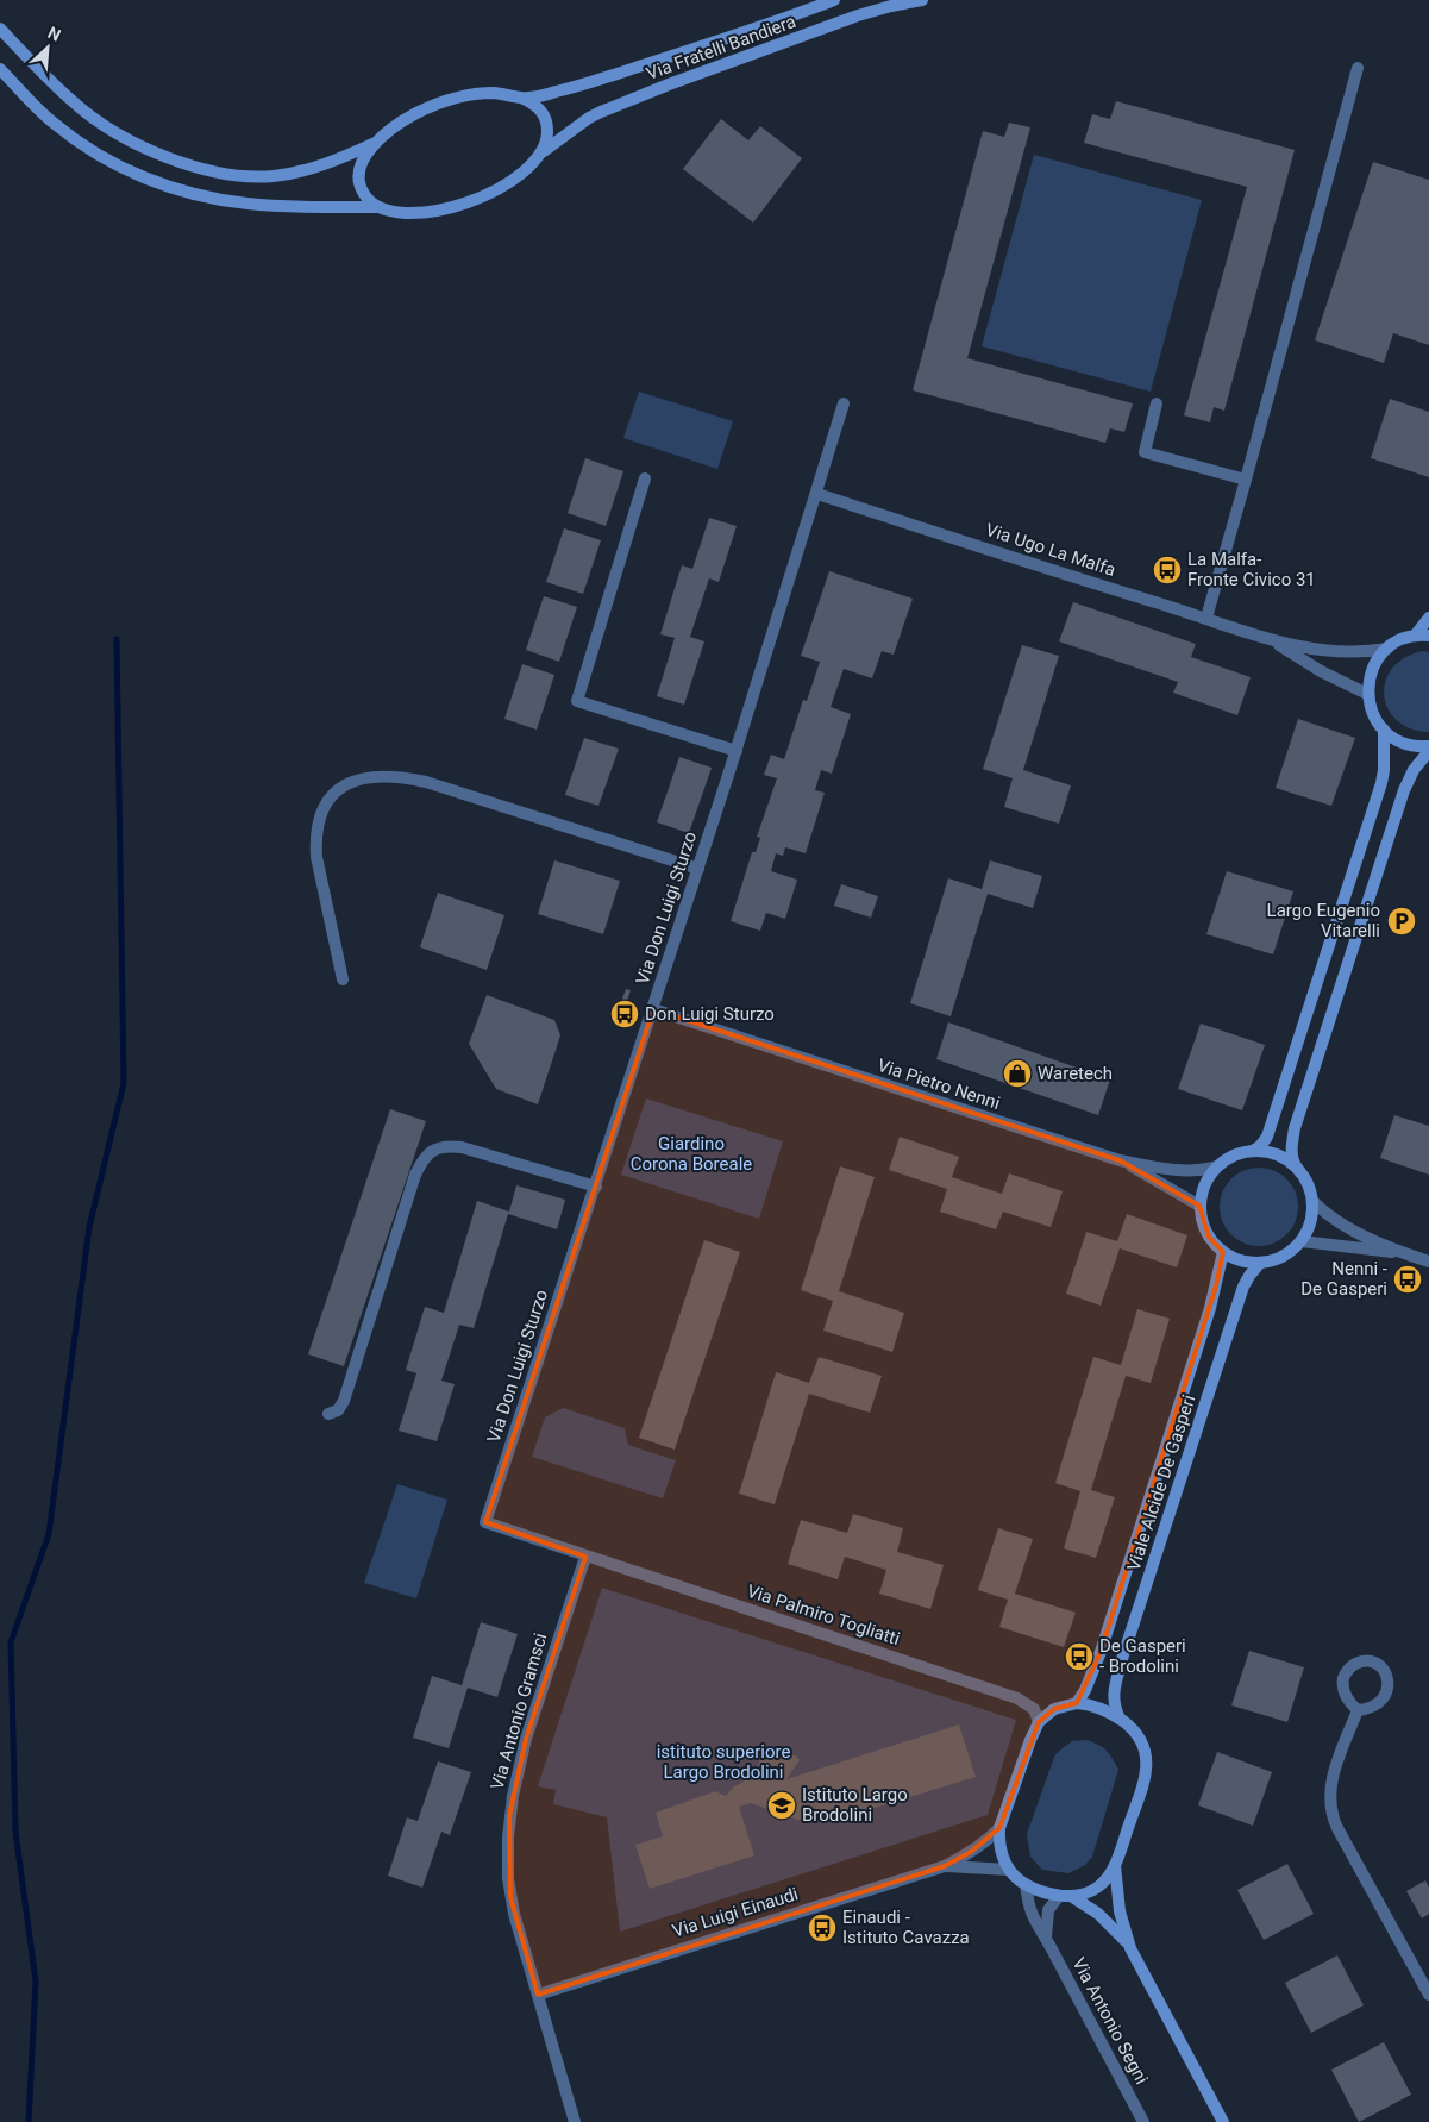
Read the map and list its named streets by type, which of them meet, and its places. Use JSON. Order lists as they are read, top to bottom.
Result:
{
  "streets": {
    "street": [
      "Via Fratelli Bandiera",
      "Via Ugo La Malfa",
      "Via Don Luigi Sturzo",
      "Via Pietro Nenni",
      "Viale Alcide De Gasperi",
      "Via Palmiro Togliatti",
      "Via Antonio Gramsci",
      "Via Luigi Einaudi",
      "Via Antonio Segni"
    ]
  },
  "crossings": [
    ["Via Ugo La Malfa", "Via Don Luigi Sturzo"],
    ["Via Don Luigi Sturzo", "Via Pietro Nenni"],
    ["Via Don Luigi Sturzo", "Via Palmiro Togliatti"],
    ["Via Pietro Nenni", "Viale Alcide De Gasperi"],
    ["Viale Alcide De Gasperi", "Via Palmiro Togliatti"],
    ["Viale Alcide De Gasperi", "Via Luigi Einaudi"],
    ["Viale Alcide De Gasperi", "Via Antonio Segni"],
    ["Via Palmiro Togliatti", "Via Antonio Gramsci"],
    ["Via Palmiro Togliatti", "Via Luigi Einaudi"],
    ["Via Palmiro Togliatti", "Via Antonio Segni"],
    ["Via Antonio Gramsci", "Via Luigi Einaudi"],
    ["Via Luigi Einaudi", "Via Antonio Segni"]
  ],
  "parks": ["Giardino Corona Boreale", "istituto superiore Largo Brodolini"],
  "places": {
    "bus stop": [
      "La Malfa- Fronte Civico 31",
      "Don Luigi Sturzo",
      "Nenni - De Gasperi",
      "De Gasperi - Brodolini",
      "Einaudi - Istituto Cavazza"
    ],
    "parking": ["Largo Eugenio Vitarelli"],
    "shop": ["Waretech"],
    "school or university": ["Istituto Largo Brodolini"]
  },
  "north": "top right"
}
